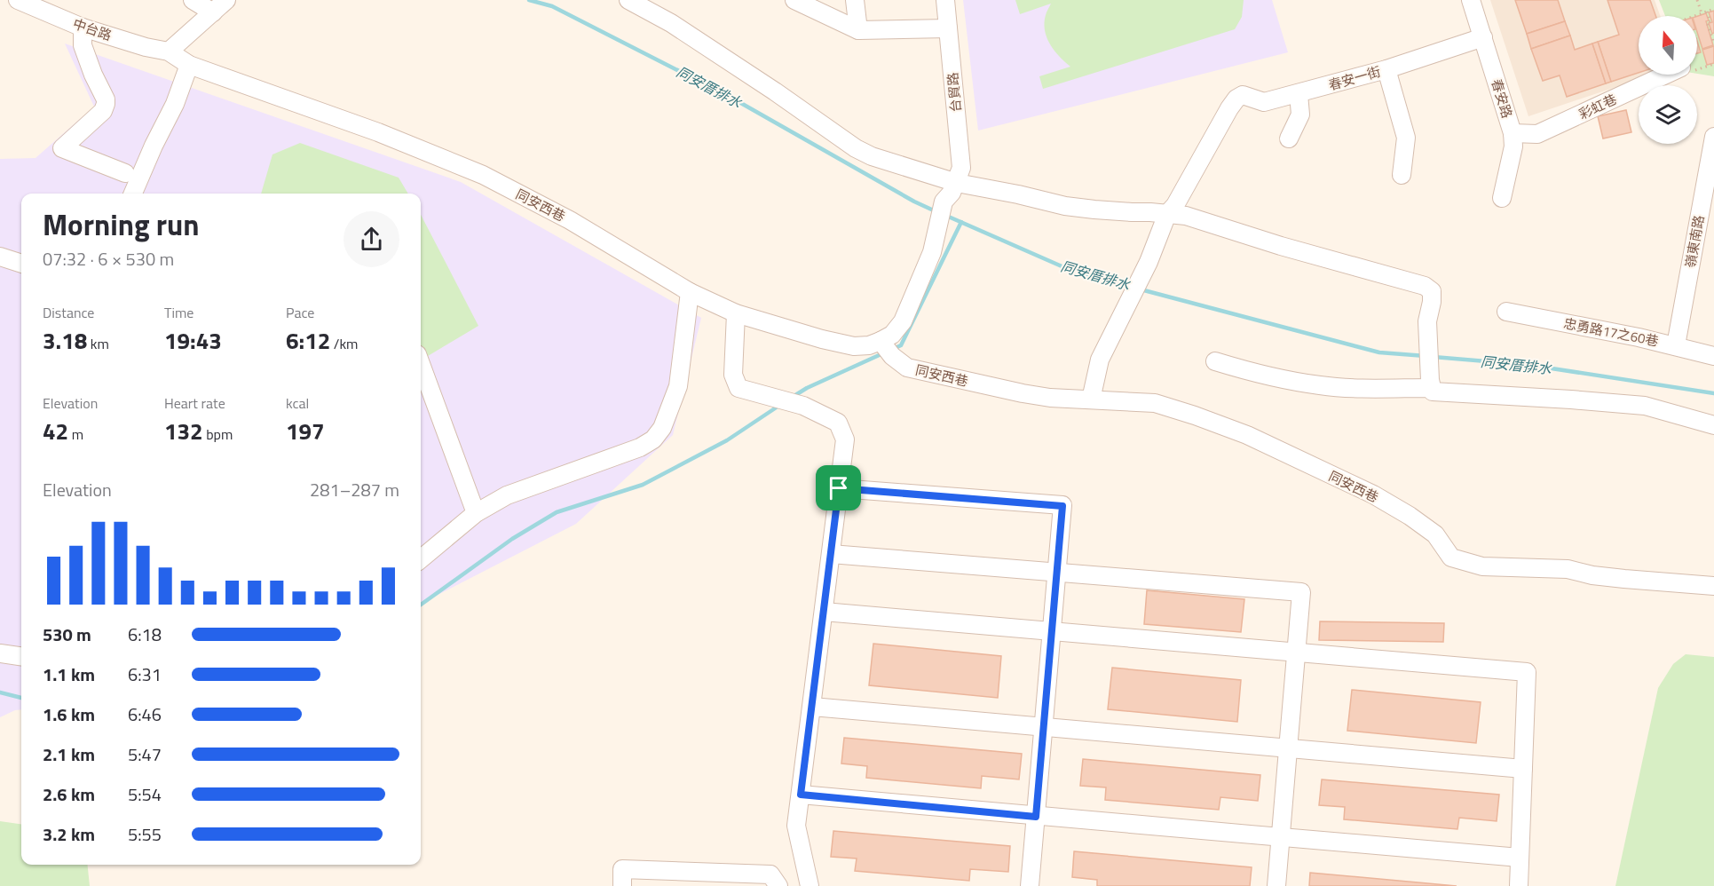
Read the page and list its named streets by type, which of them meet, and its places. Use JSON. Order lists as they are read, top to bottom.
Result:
{
  "streets": {
    "street": [
      "中台路",
      "春安一街",
      "台貿路",
      "春安路",
      "彩虹巷",
      "同安西巷",
      "嶺東南路",
      "忠勇路17之60巷"
    ]
  },
  "crossings": [
    ["中台路", "同安西巷"],
    ["春安一街", "春安路"],
    ["春安路", "彩虹巷"],
    ["嶺東南路", "忠勇路17之60巷"]
  ],
  "water": ["同安厝排水"],
  "north": "top",
  "page": {
    "heading": ["Morning run", "07:32 · 6 × 530 m"],
    "stats": [
      ["Distance", "3.18 km"],
      ["Time", "19:43"],
      ["Pace", "6:12 /km"],
      ["Elevation", "42 m"],
      ["Heart rate", "132 bpm"],
      ["kcal", "197"]
    ],
    "chart": ["Elevation", "281–287 m"],
    "list": [
      {
        "name": "530 m",
        "note": "6:18"
      },
      {
        "name": "1.1 km",
        "note": "6:31"
      },
      {
        "name": "1.6 km",
        "note": "6:46"
      },
      {
        "name": "2.1 km",
        "note": "5:47"
      },
      {
        "name": "2.6 km",
        "note": "5:54"
      },
      {
        "name": "3.2 km",
        "note": "5:55"
      }
    ]
  }
}
